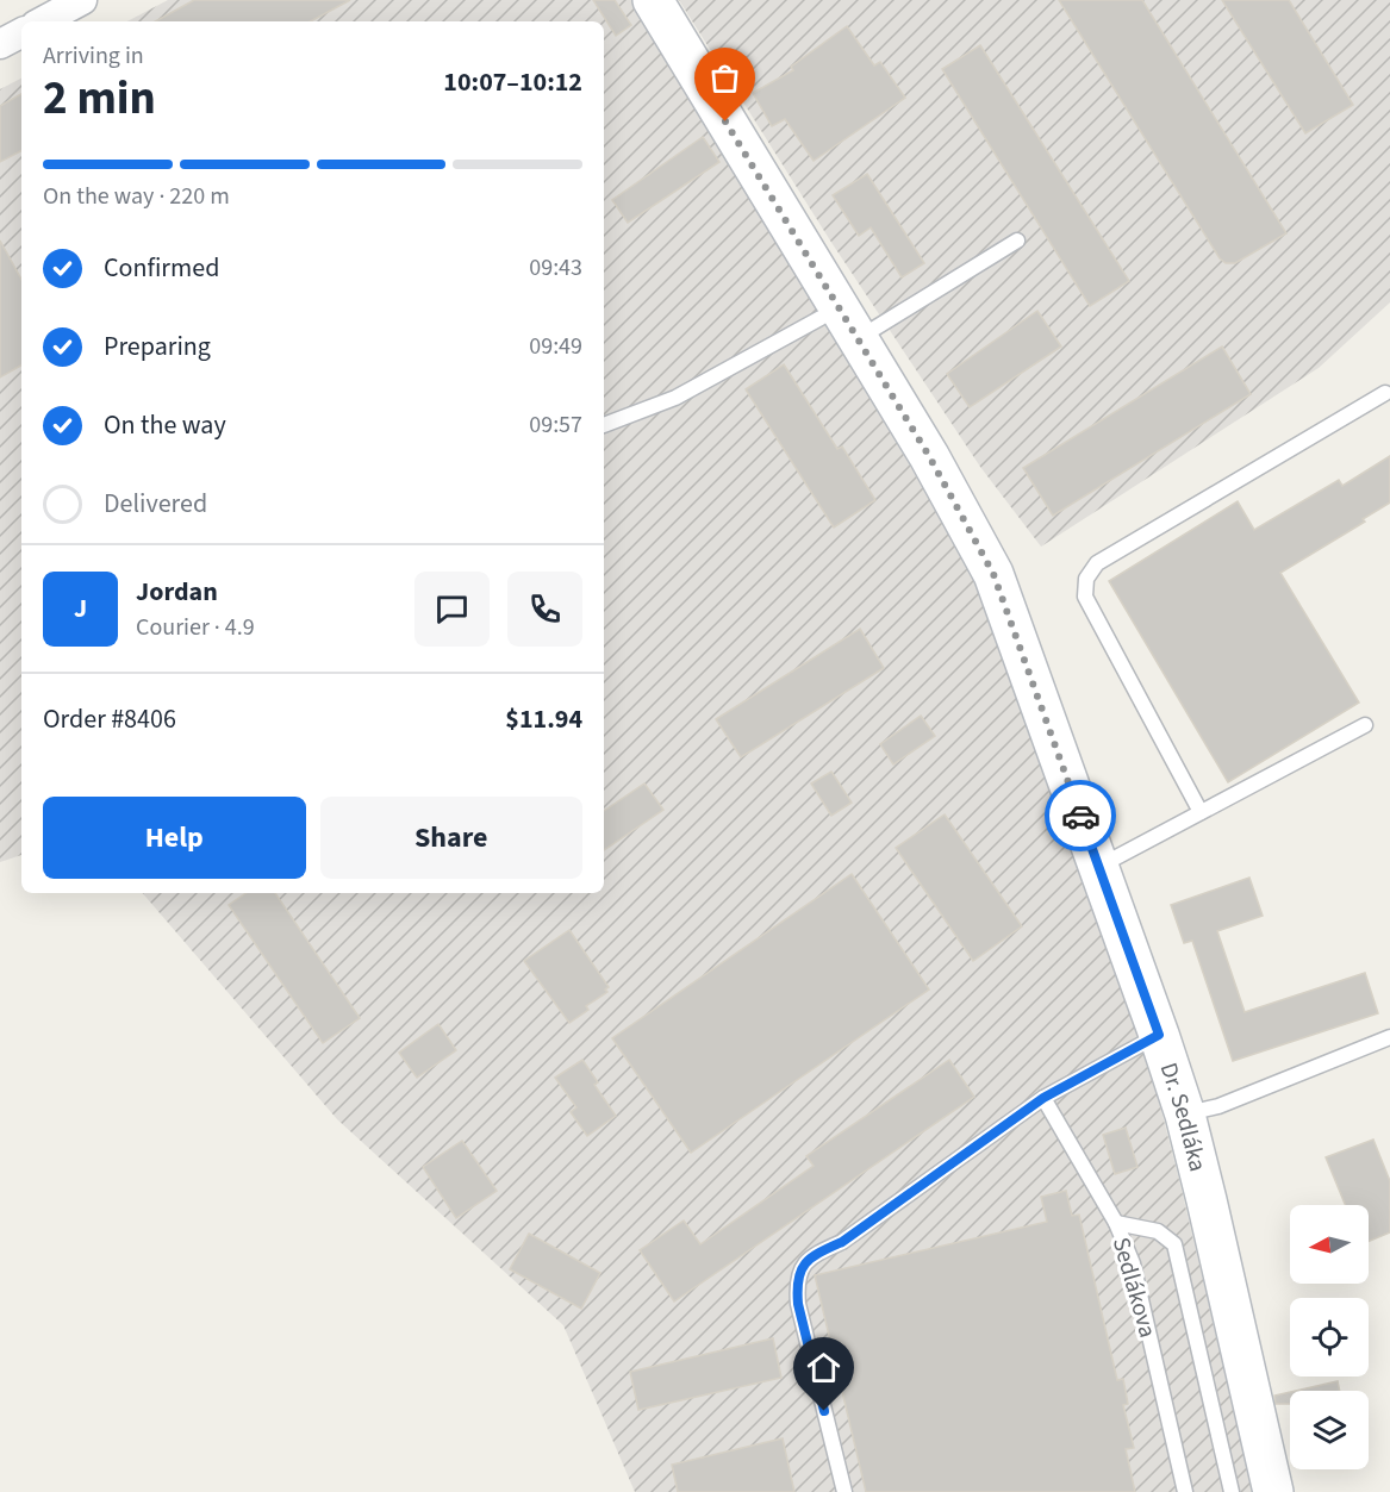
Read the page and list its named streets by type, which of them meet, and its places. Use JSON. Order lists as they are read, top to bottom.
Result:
{
  "streets": {
    "street": ["Dr. Sedláka"],
    "lane": ["Sedlákova"]
  },
  "north": "left",
  "page": {
    "heading": ["2 min", "Arriving in", "10:07–10:12"],
    "panel": [
      "Jordan",
      "Courier · 4.9",
      "Order #8406",
      "$11.94"
    ],
    "bar": "On the way · 220 m",
    "list": [
      ["Confirmed", "09:43"],
      ["Preparing", "09:49"],
      ["On the way", "09:57"],
      "Delivered"
    ],
    "round": "J",
    "buttons": ["Help", "Share"]
  }
}
